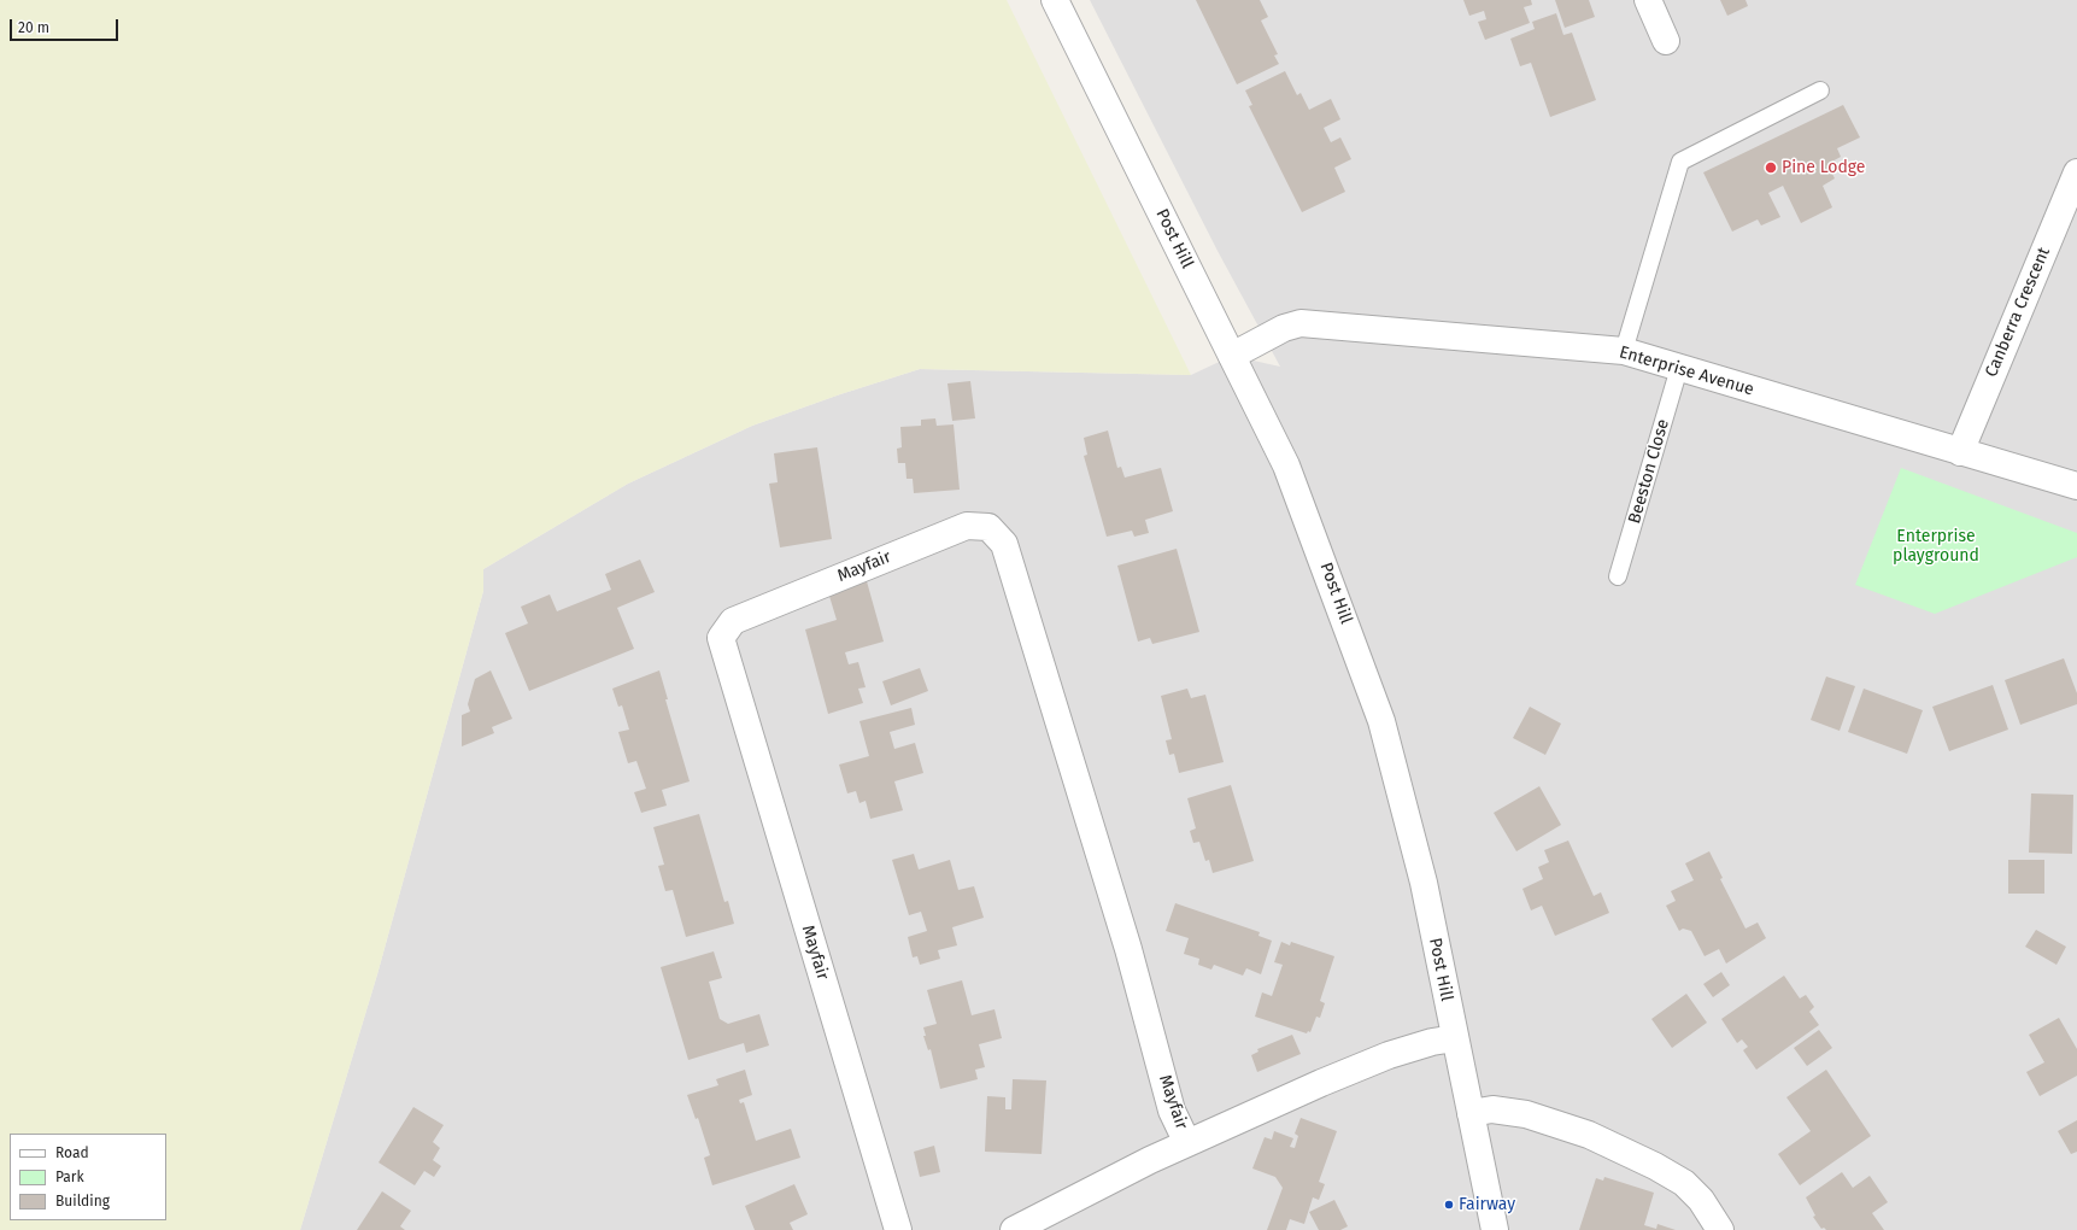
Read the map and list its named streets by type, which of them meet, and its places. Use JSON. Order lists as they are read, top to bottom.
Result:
{
  "streets": {
    "street": [
      "Post Hill",
      "Canberra Crescent",
      "Enterprise Avenue",
      "Mayfair"
    ],
    "lane": ["Beeston Close"]
  },
  "crossings": [
    ["Post Hill", "Enterprise Avenue"],
    ["Post Hill", "Mayfair"],
    ["Canberra Crescent", "Enterprise Avenue"],
    ["Enterprise Avenue", "Beeston Close"]
  ],
  "parks": ["Enterprise playground"],
  "places": ["Pine Lodge", "Fairway"],
  "legend": ["Road", "Park", "Building"],
  "scale_bar": "20 m"
}
